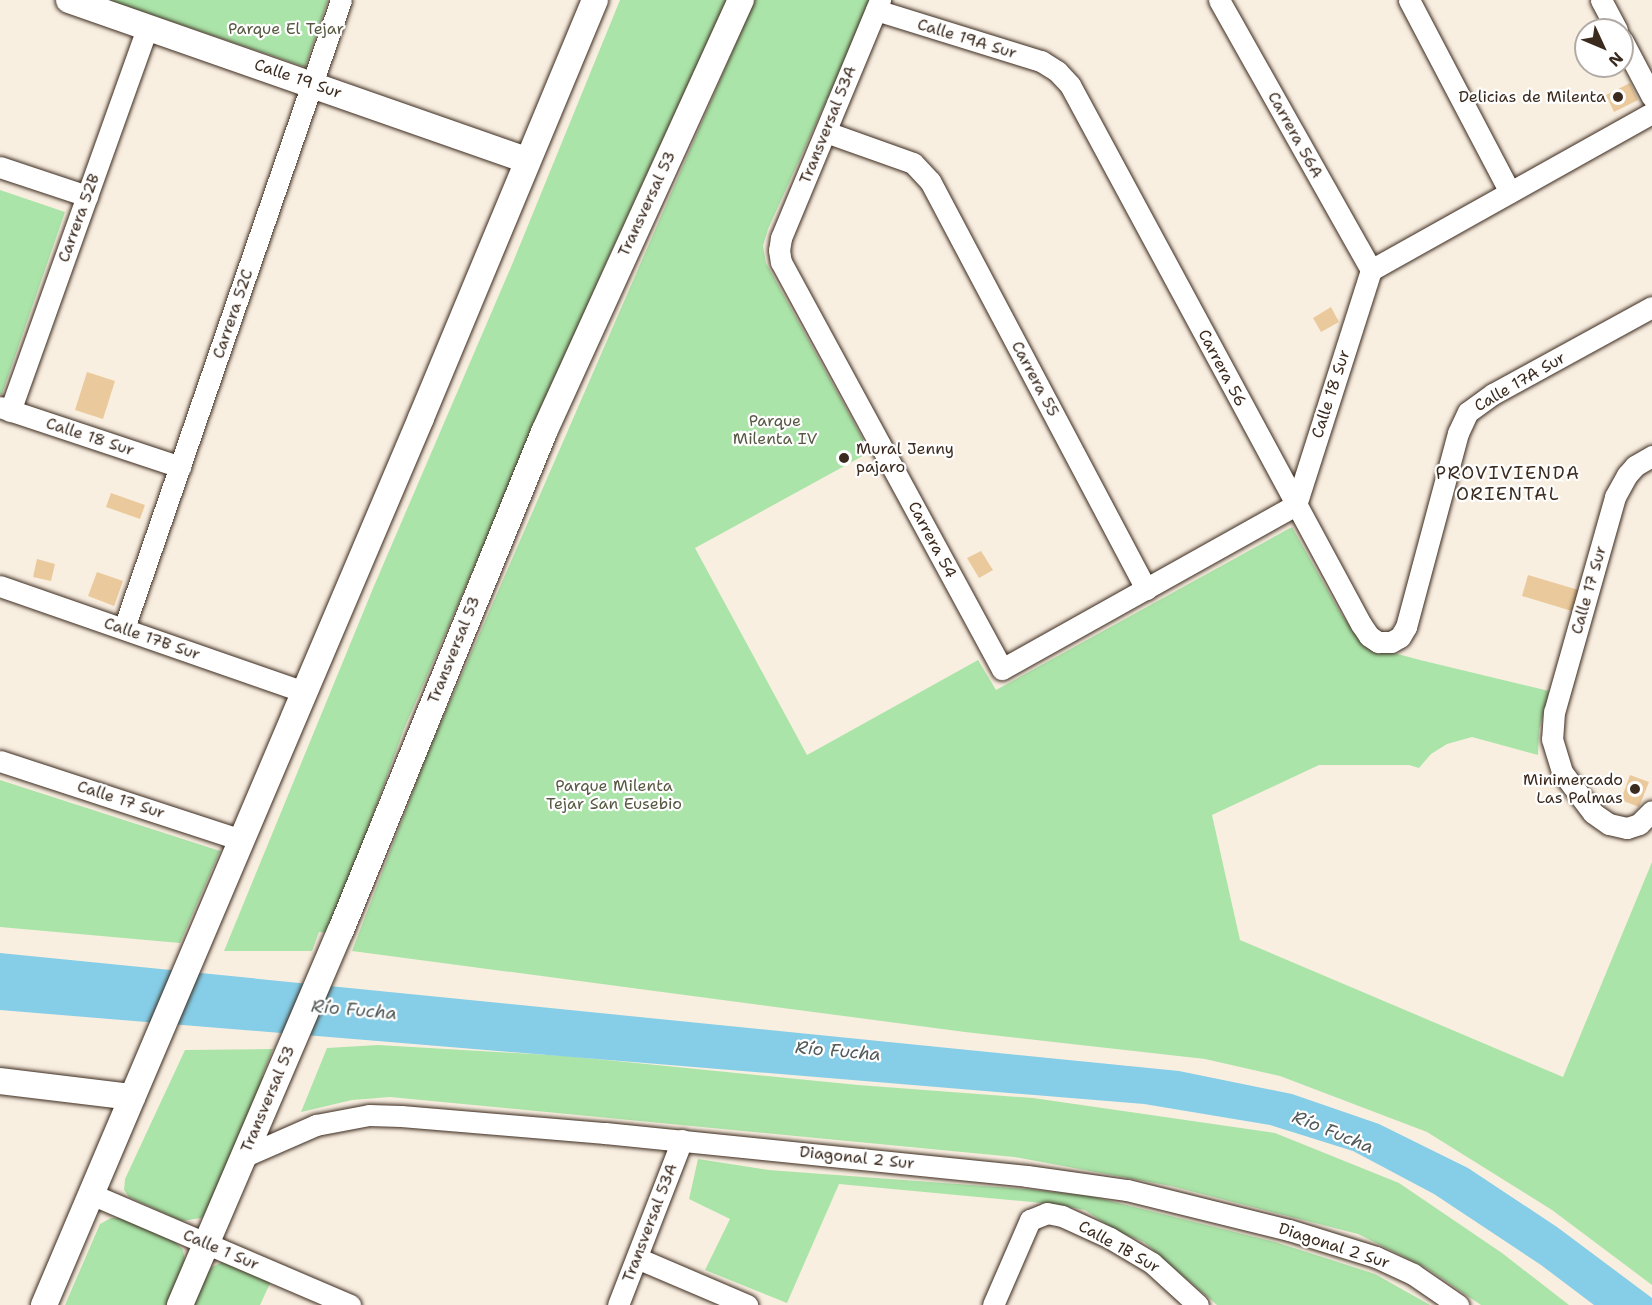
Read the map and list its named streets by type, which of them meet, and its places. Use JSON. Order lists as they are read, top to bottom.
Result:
{
  "streets": {
    "street": [
      "Calle 19A Sur",
      "Calle 19 Sur",
      "Transversal 53A",
      "Carrera 56A",
      "Transversal 53",
      "Carrera 52B",
      "Carrera 52C",
      "Carrera 56",
      "Carrera 55",
      "Calle 17A Sur",
      "Calle 18 Sur",
      "Carrera 54",
      "Calle 17 Sur",
      "Calle 17B Sur",
      "Diagonal 2 Sur",
      "Calle 1B Sur",
      "Calle 1 Sur"
    ]
  },
  "crossings": [
    ["Calle 19A Sur", "Transversal 53A"],
    ["Calle 19A Sur", "Carrera 56"],
    ["Calle 19 Sur", "Carrera 52B"],
    ["Calle 19 Sur", "Carrera 52C"],
    ["Transversal 53A", "Carrera 55"],
    ["Transversal 53A", "Carrera 54"],
    ["Transversal 53A", "Diagonal 2 Sur"],
    ["Carrera 56A", "Calle 18 Sur"],
    ["Transversal 53", "Diagonal 2 Sur"],
    ["Transversal 53", "Calle 1 Sur"],
    ["Carrera 52B", "Calle 18 Sur"],
    ["Carrera 52C", "Calle 18 Sur"],
    ["Carrera 52C", "Calle 17B Sur"],
    ["Carrera 56", "Calle 17A Sur"],
    ["Carrera 56", "Calle 18 Sur"],
    ["Carrera 55", "Carrera 54"]
  ],
  "districts": ["PROVIVIENDA ORIENTAL"],
  "water": ["Río Fucha"],
  "parks": ["Parque El Tejar", "Parque Milenta IV", "Parque Milenta Tejar San Eusebio"],
  "places": ["Delicias de Milenta", "Mural Jenny pajaro", "Minimercado Las Palmas"],
  "north": "bottom right"
}
